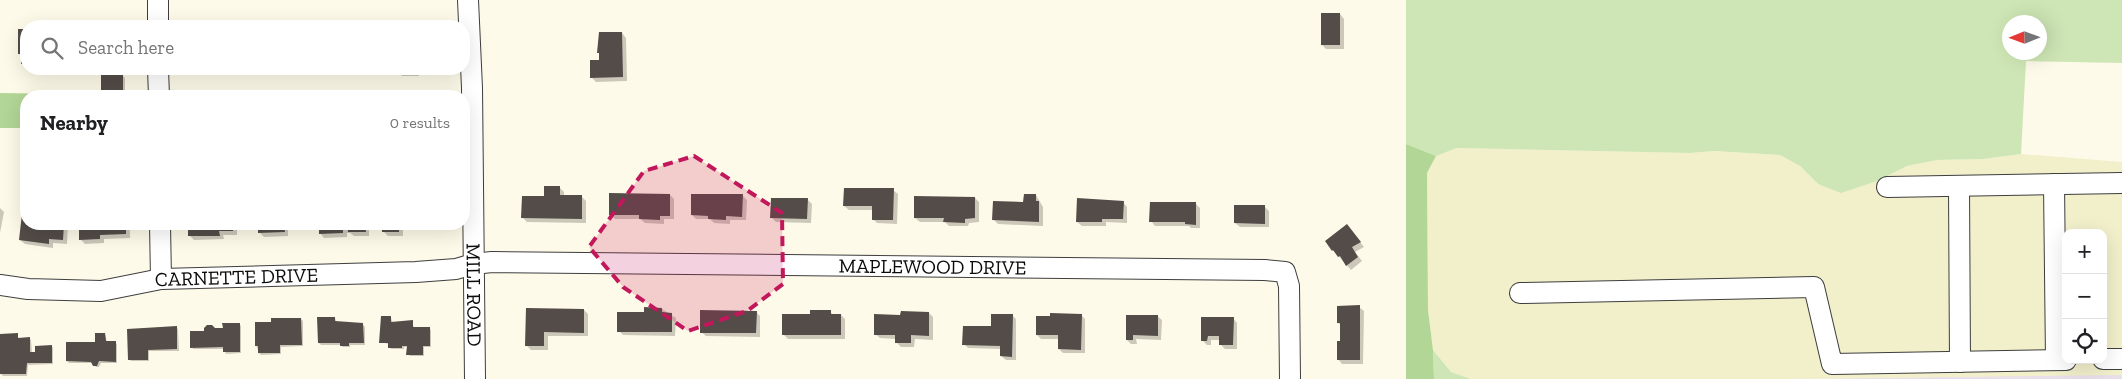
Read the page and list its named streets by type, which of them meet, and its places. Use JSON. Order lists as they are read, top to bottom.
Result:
{
  "streets": {
    "street": ["MAPLEWOOD DRIVE", "CARNETTE DRIVE", "MILL ROAD"]
  },
  "crossings": [
    ["MAPLEWOOD DRIVE", "CARNETTE DRIVE"],
    ["MAPLEWOOD DRIVE", "MILL ROAD"],
    ["CARNETTE DRIVE", "MILL ROAD"]
  ],
  "north": "left",
  "page": {
    "search": "Search here",
    "heading": ["Nearby", "0 results"],
    "map_buttons": ["+", "−"]
  }
}
